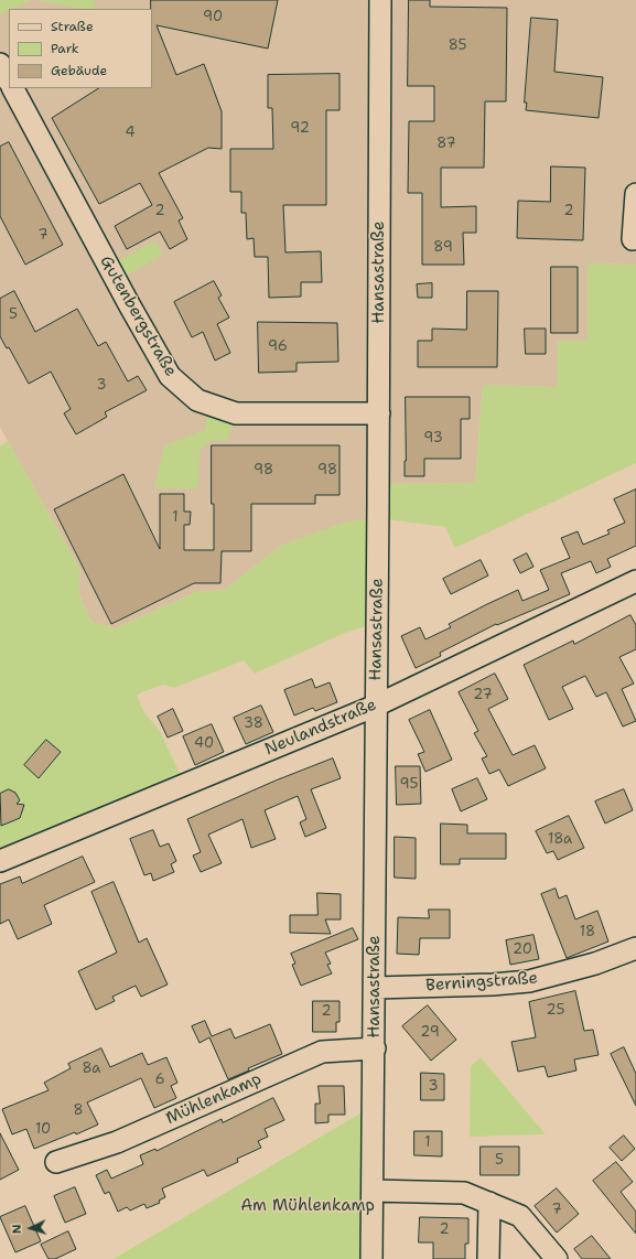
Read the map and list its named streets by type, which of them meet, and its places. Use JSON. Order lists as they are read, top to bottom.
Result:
{
  "streets": {
    "street": [
      "Hansastraße",
      "Gutenbergstraße",
      "Neulandstraße",
      "Berningstraße",
      "Mühlenkamp"
    ]
  },
  "crossings": [
    ["Hansastraße", "Gutenbergstraße"],
    ["Hansastraße", "Neulandstraße"],
    ["Hansastraße", "Berningstraße"],
    ["Hansastraße", "Mühlenkamp"]
  ],
  "parks": ["Am Mühlenkamp"],
  "house_numbers": [
    "90",
    "85",
    "92",
    "4",
    "87",
    "2",
    "2",
    "7",
    "89",
    "5",
    "96",
    "3",
    "93",
    "98",
    "98",
    "1",
    "27",
    "38",
    "40",
    "95",
    "18a",
    "18",
    "20",
    "25",
    "2",
    "29",
    "8a",
    "6",
    "3",
    "8",
    "10",
    "1",
    "5",
    "7",
    "2"
  ],
  "legend": ["Straße", "Park", "Gebäude"],
  "north": "left"
}
